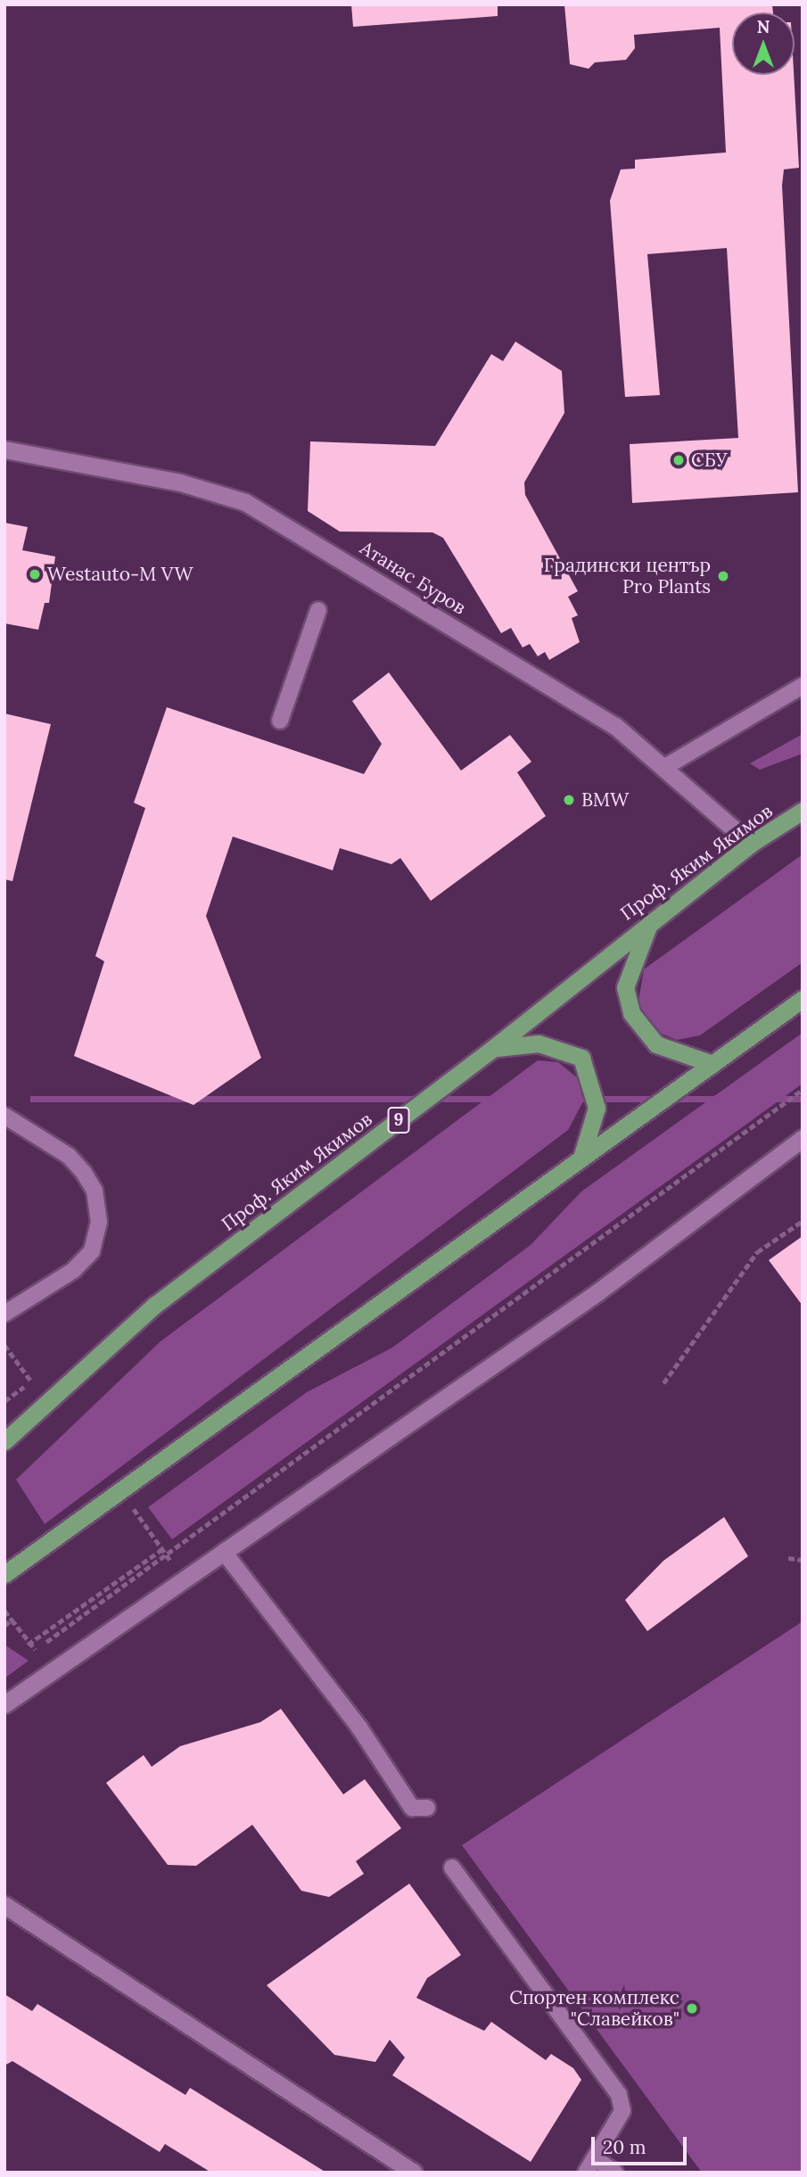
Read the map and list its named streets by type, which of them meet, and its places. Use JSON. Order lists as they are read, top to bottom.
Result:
{
  "streets": {
    "highway": ["Проф. Яким Якимов", "9"],
    "street": ["Атанас Буров"]
  },
  "crossings": [
    ["Атанас Буров", "Проф. Яким Якимов"]
  ],
  "places": [
    "СБУ",
    "Westauto-M VW",
    "Градински център Pro Plants",
    "BMW",
    "Спортен комплекс \"Славейков\""
  ],
  "scale_bar": "20 m",
  "north": "top"
}
